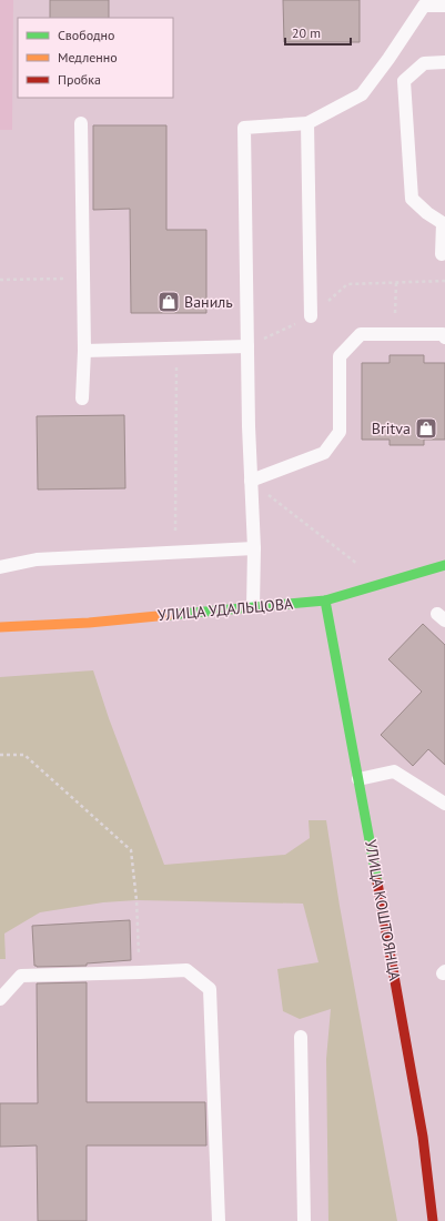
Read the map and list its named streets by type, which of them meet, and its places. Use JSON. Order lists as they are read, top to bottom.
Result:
{
  "streets": {
    "street": ["УЛИЦА УДАЛЬЦОВА", "УЛИЦА КОШТОЯНЦА"]
  },
  "crossings": [
    ["УЛИЦА УДАЛЬЦОВА", "УЛИЦА КОШТОЯНЦА"]
  ],
  "places": {
    "shop": ["Ваниль", "Britva"]
  },
  "legend": ["Свободно", "Медленно", "Пробка"],
  "scale_bar": "20 m"
}
